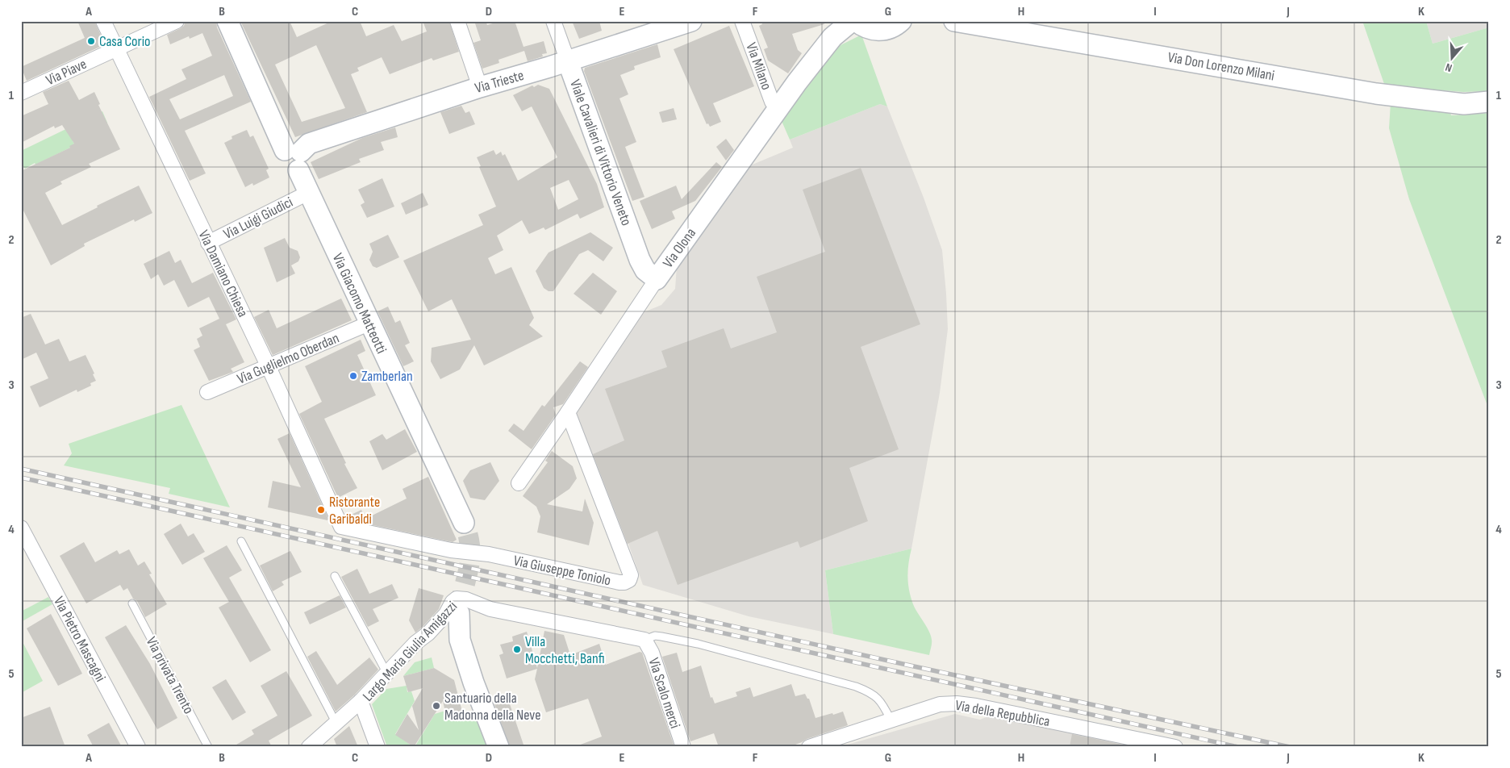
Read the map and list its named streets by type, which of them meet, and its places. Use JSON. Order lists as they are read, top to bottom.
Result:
{
  "streets": {
    "street": [
      "Via Milano",
      "Via Don Lorenzo Milani",
      "Via Piave",
      "Via Trieste",
      "Viale Cavalieri di Vittorio Veneto",
      "Via Luigi Giudici",
      "Via Olona",
      "Via Damiano Chiesa",
      "Via Giacomo Matteotti",
      "Via Guglielmo Oberdan",
      "Via Giuseppe Toniolo",
      "Via Pietro Mascagni",
      "Largo Maria Giulia Amigazzi",
      "Via Scalo merci",
      "Via della Repubblica"
    ],
    "lane": ["Via privata Trento"]
  },
  "crossings": [
    ["Via Milano", "Via Olona"],
    ["Via Piave", "Via Damiano Chiesa"],
    ["Via Trieste", "Viale Cavalieri di Vittorio Veneto"],
    ["Via Trieste", "Via Giacomo Matteotti"],
    ["Viale Cavalieri di Vittorio Veneto", "Via Olona"],
    ["Via Luigi Giudici", "Via Damiano Chiesa"],
    ["Via Luigi Giudici", "Via Giacomo Matteotti"],
    ["Via Olona", "Via Giuseppe Toniolo"],
    ["Via Damiano Chiesa", "Via Guglielmo Oberdan"],
    ["Via Damiano Chiesa", "Via Giuseppe Toniolo"],
    ["Via Giacomo Matteotti", "Via Guglielmo Oberdan"],
    ["Largo Maria Giulia Amigazzi", "Via Scalo merci"]
  ],
  "places": [
    "Casa Corio",
    "Zamberlan",
    "Ristorante Garibaldi",
    "Villa Mocchetti, Banfi",
    "Santuario della Madonna della Neve"
  ],
  "north": "bottom",
  "grid": {
    "columns": [
      "A",
      "B",
      "C",
      "D",
      "E",
      "F",
      "G",
      "H",
      "I",
      "J",
      "K"
    ],
    "rows": [
      "1",
      "2",
      "3",
      "4",
      "5"
    ]
  }
}
